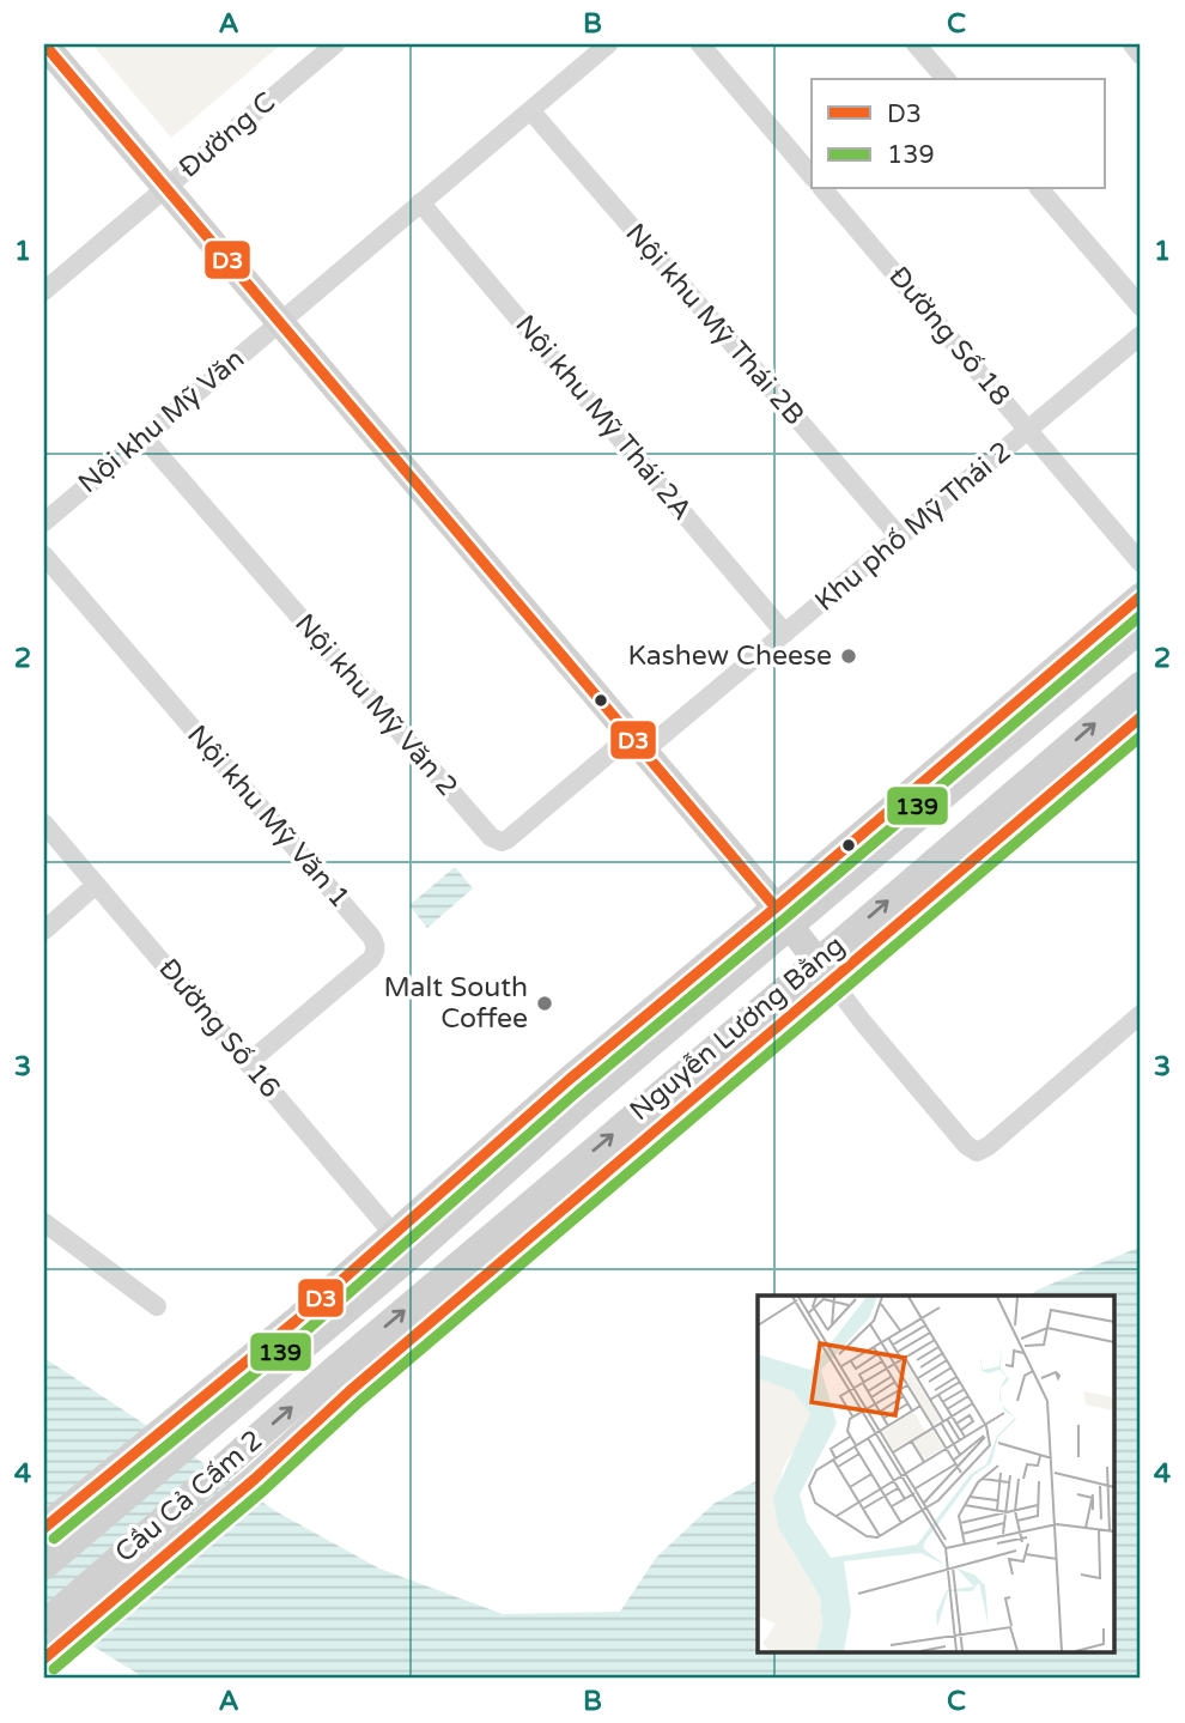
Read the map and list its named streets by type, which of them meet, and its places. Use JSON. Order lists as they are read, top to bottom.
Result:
{
  "streets": {
    "main road": ["Nguyễn Lương Bằng", "Cầu Cả Cấm 2"],
    "street": [
      "Đường C",
      "Nội khu Mỹ Thái 2B",
      "Đường Số 18",
      "Nội khu Mỹ Thái 2A",
      "Nội khu Mỹ Văn",
      "Khu phố Mỹ Thái 2",
      "Nội khu Mỹ Văn 2",
      "Nội khu Mỹ Văn 1",
      "Đường Số 16"
    ]
  },
  "crossings": [
    ["Nội khu Mỹ Thái 2B", "Khu phố Mỹ Thái 2"],
    ["Đường Số 18", "Khu phố Mỹ Thái 2"],
    ["Nội khu Mỹ Thái 2A", "Khu phố Mỹ Thái 2"],
    ["Nội khu Mỹ Văn", "Nội khu Mỹ Văn 2"],
    ["Khu phố Mỹ Thái 2", "Nội khu Mỹ Văn 2"],
    ["Nội khu Mỹ Văn 1", "Đường Số 16"],
    ["Đường Số 16", "Nguyễn Lương Bằng"],
    ["Nguyễn Lương Bằng", "Cầu Cả Cấm 2"]
  ],
  "places": ["Kashew Cheese", "Malt South Coffee"],
  "lines": ["transit line D3", "transit line 139"],
  "legend": ["D3", "139"],
  "grid": {
    "columns": ["A", "B", "C"],
    "rows": [
      "1",
      "2",
      "3",
      "4"
    ]
  }
}
